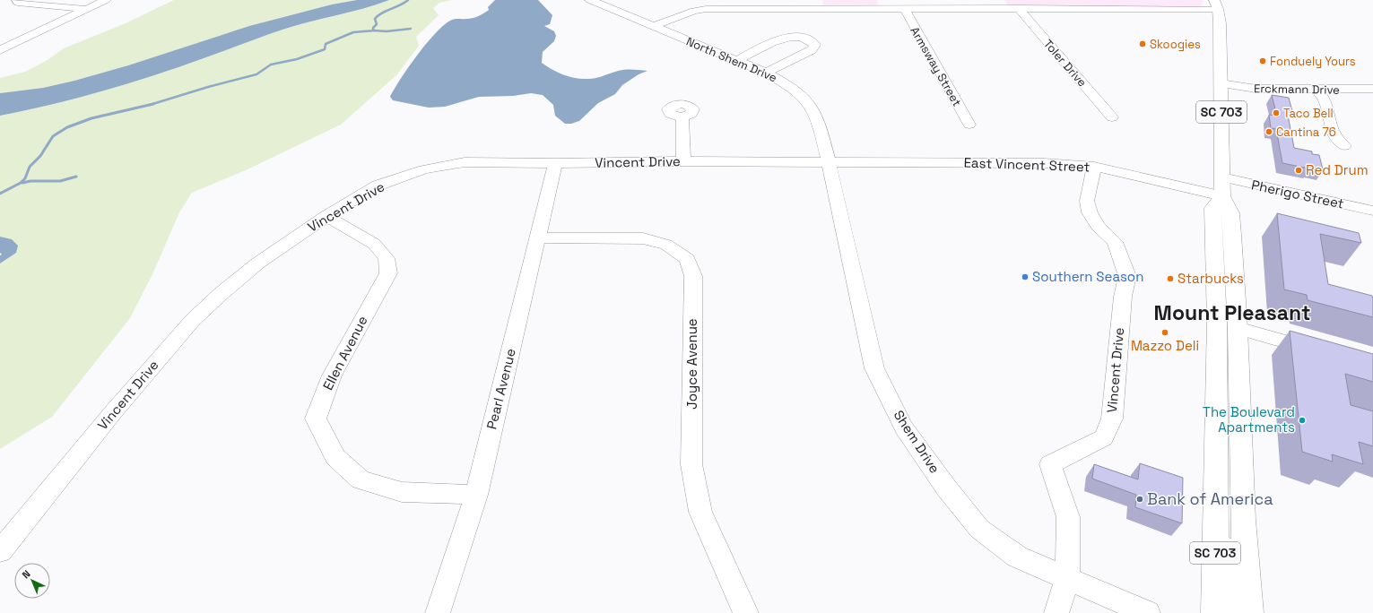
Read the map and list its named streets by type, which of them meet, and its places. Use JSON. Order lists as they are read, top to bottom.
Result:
{
  "streets": {
    "main road": ["SC 703"],
    "street": [
      "North Shem Drive",
      "Toler Drive",
      "Armsway Street",
      "Erckmann Drive",
      "Vincent Drive",
      "East Vincent Street",
      "Pherigo Street",
      "Ellen Avenue",
      "Joyce Avenue",
      "Pearl Avenue",
      "Shem Drive"
    ]
  },
  "crossings": [
    ["North Shem Drive", "Vincent Drive"],
    ["North Shem Drive", "East Vincent Street"],
    ["North Shem Drive", "Shem Drive"],
    ["Erckmann Drive", "SC 703"],
    ["SC 703", "East Vincent Street"],
    ["SC 703", "Pherigo Street"],
    ["Vincent Drive", "East Vincent Street"],
    ["Vincent Drive", "Ellen Avenue"],
    ["Vincent Drive", "Pearl Avenue"],
    ["Vincent Drive", "Shem Drive"],
    ["East Vincent Street", "Pherigo Street"],
    ["East Vincent Street", "Shem Drive"],
    ["Ellen Avenue", "Pearl Avenue"],
    ["Joyce Avenue", "Pearl Avenue"]
  ],
  "districts": ["Mount Pleasant"],
  "places": [
    "Skoogies",
    "Fonduely Yours",
    "Taco Bell",
    "Cantina 76",
    "Red Drum",
    "Southern Season",
    "Starbucks",
    "Mazzo Deli",
    "The Boulevard Apartments",
    "Bank of America"
  ],
  "north": "top left"
}
